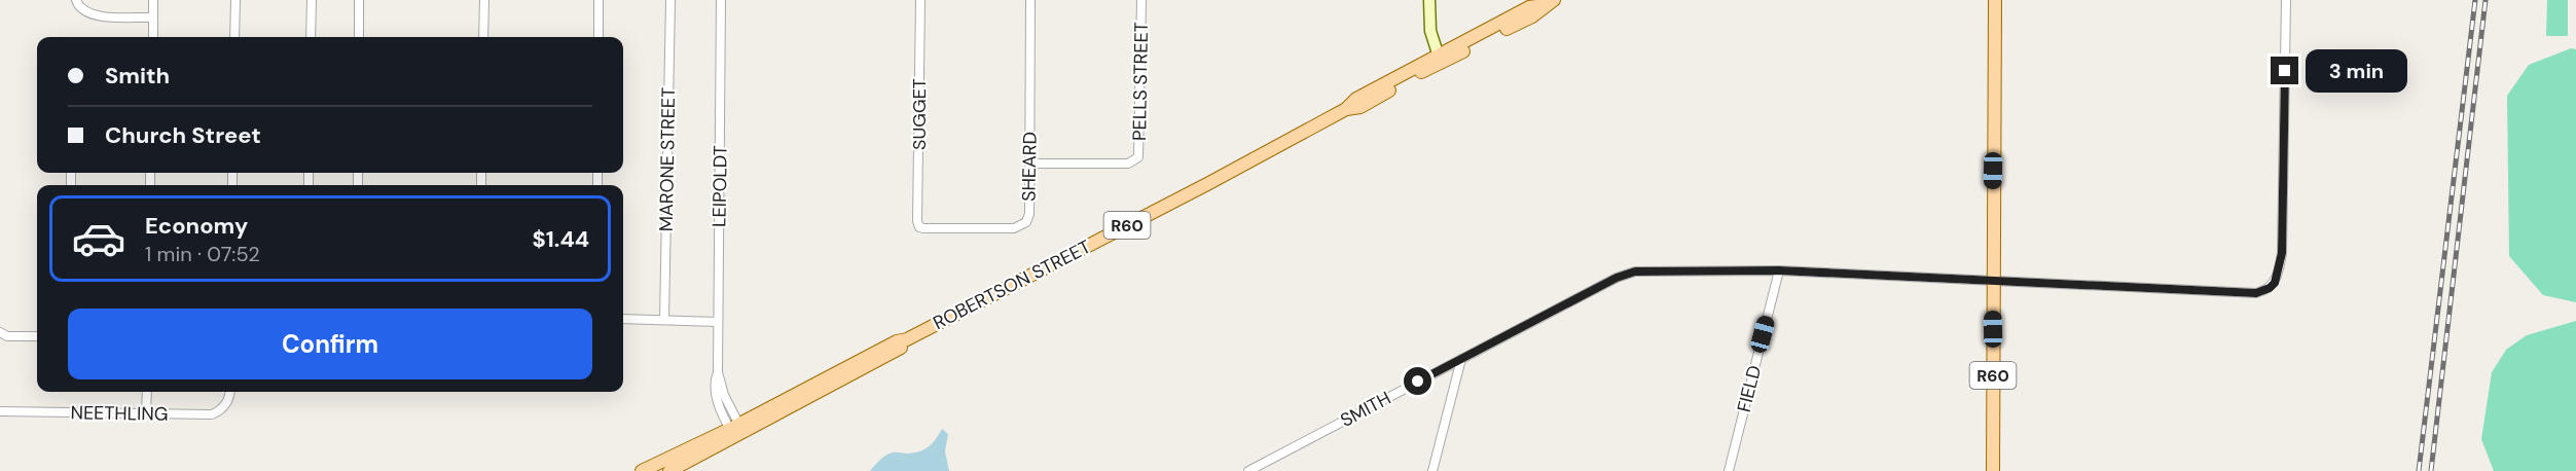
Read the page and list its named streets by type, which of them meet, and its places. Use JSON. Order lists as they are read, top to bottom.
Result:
{
  "streets": {
    "main road": ["R60", "ROBERTSON STREET"],
    "street": [
      "PELLS STREET",
      "SUGGET",
      "MARONE STREET",
      "SHEARD",
      "LEIPOLDT",
      "FIELD",
      "SMITH",
      "NEETHLING"
    ]
  },
  "crossings": [
    ["PELLS STREET", "SHEARD"],
    ["SUGGET", "SHEARD"],
    ["LEIPOLDT", "ROBERTSON STREET"],
    ["R60", "SMITH"],
    ["FIELD", "SMITH"]
  ],
  "page": {
    "banner": ["Smith", "Church Street"],
    "bubble": "3 min",
    "list": [
      {
        "name": "Economy",
        "note": "1 min · 07:52",
        "value": "$1.44"
      }
    ],
    "buttons": "Confirm"
  }
}
